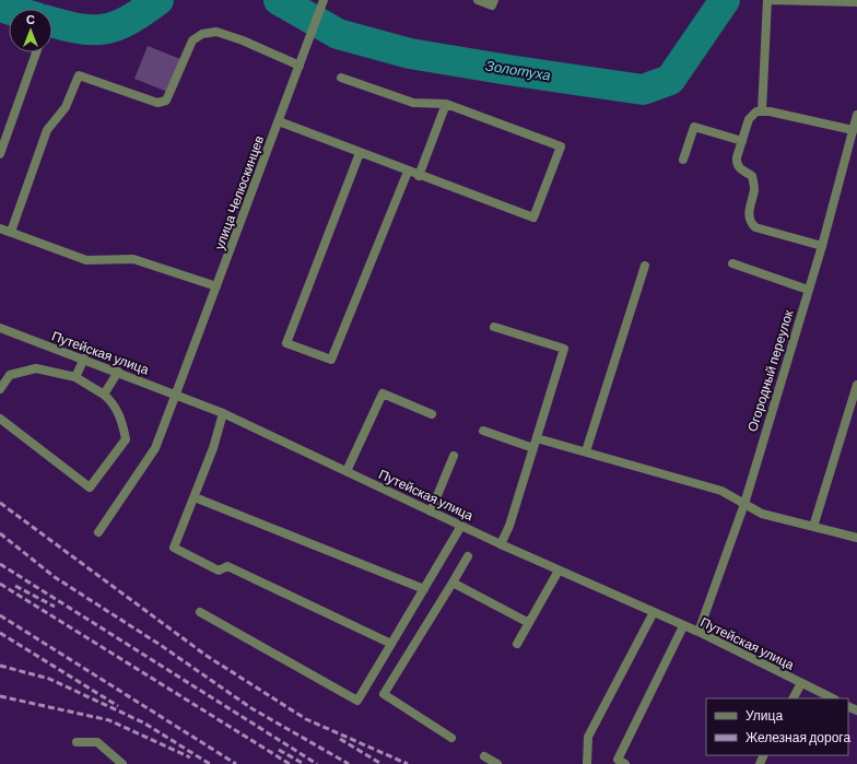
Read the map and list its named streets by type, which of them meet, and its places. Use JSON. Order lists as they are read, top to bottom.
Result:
{
  "streets": {
    "street": ["улица Челюскинцев", "Путейская улица", "Огородный переулок"]
  },
  "crossings": [
    ["улица Челюскинцев", "Путейская улица"],
    ["Путейская улица", "Огородный переулок"]
  ],
  "water": ["Золотуха"],
  "legend": ["Улица", "Железная дорога"],
  "north": "top"
}
